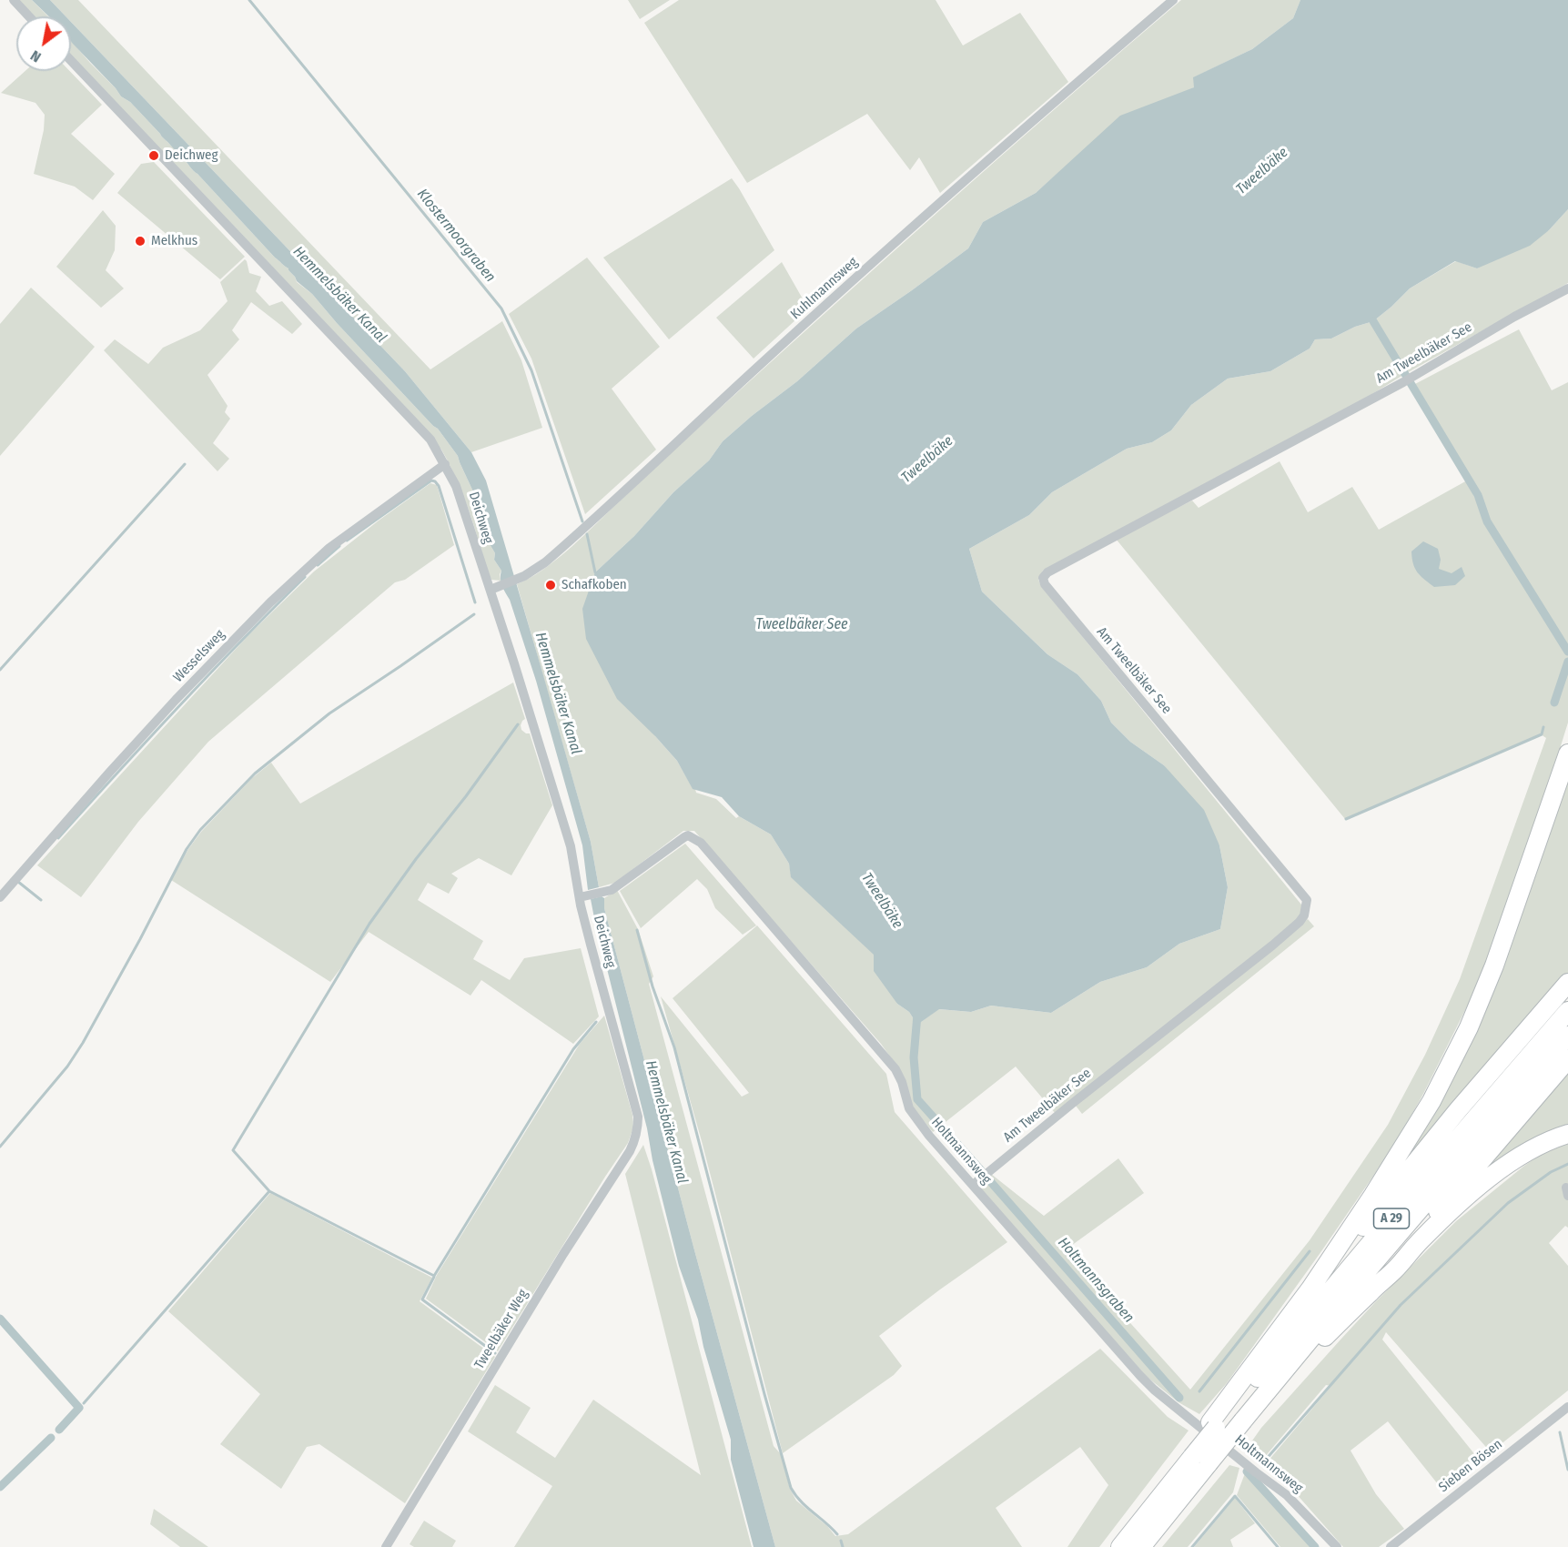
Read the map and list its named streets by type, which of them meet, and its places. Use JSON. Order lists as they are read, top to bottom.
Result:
{
  "streets": {
    "highway": ["A 29"],
    "street": [
      "Kuhlmannsweg",
      "Am Tweelbäker See",
      "Deichweg",
      "Wesselsweg",
      "Holtmannsweg",
      "Tweelbäker Weg",
      "Sieben Bösen"
    ]
  },
  "crossings": [
    ["Kuhlmannsweg", "Deichweg"],
    ["Am Tweelbäker See", "Holtmannsweg"],
    ["Deichweg", "Wesselsweg"],
    ["Deichweg", "Holtmannsweg"],
    ["Deichweg", "Tweelbäker Weg"]
  ],
  "water": [
    "Tweelbäke",
    "Klostermoorgraben",
    "Hemmelsbäker Kanal",
    "Tweelbäker See",
    "Holtmannsgraben"
  ],
  "places": ["Deichweg", "Melkhus", "Schafkoben"],
  "north": "bottom left"
}
